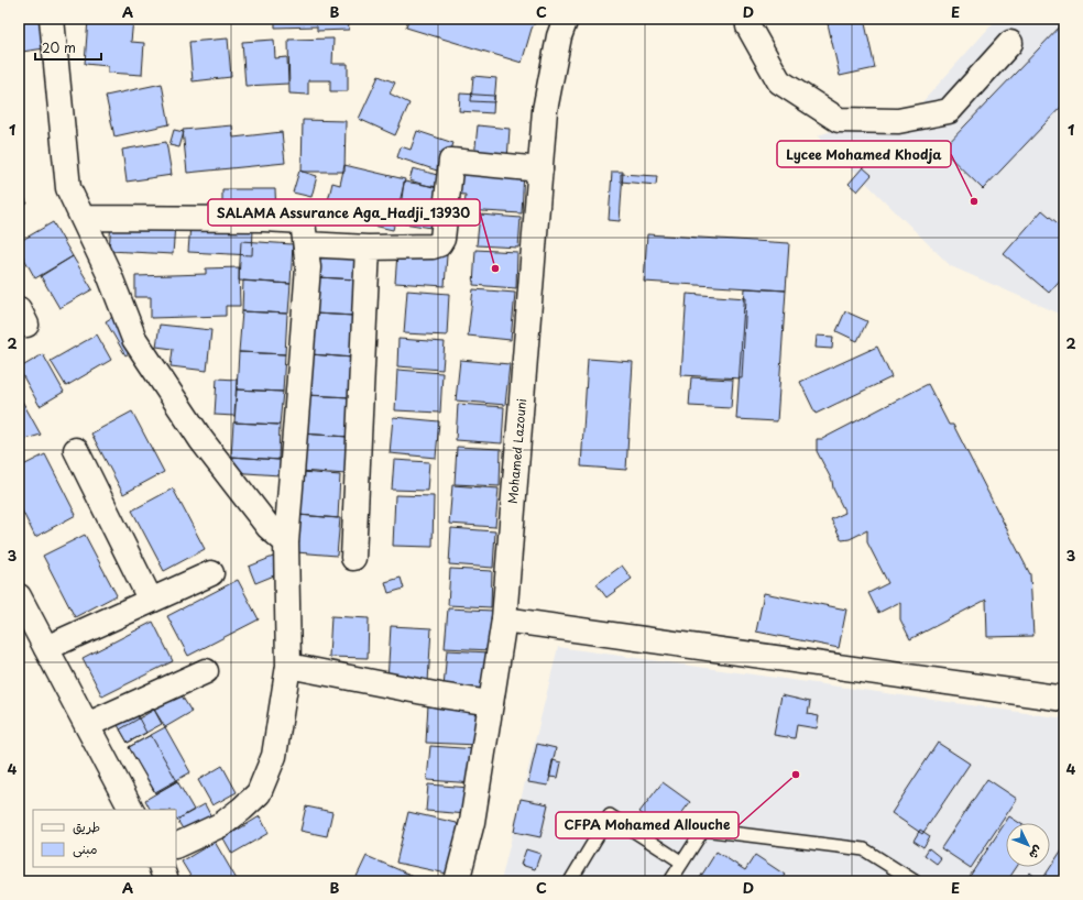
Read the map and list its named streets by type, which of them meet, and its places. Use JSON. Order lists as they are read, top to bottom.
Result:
{
  "streets": {
    "street": ["Mohamed Lazouni"]
  },
  "places": ["Lycee Mohamed Khodja", "SALAMA Assurance Aga_Hadji_13930", "CFPA Mohamed Allouche"],
  "legend": ["طريق", "مبنى"],
  "scale_bar": "20 m",
  "north": "bottom right",
  "grid": {
    "columns": [
      "A",
      "B",
      "C",
      "D",
      "E"
    ],
    "rows": [
      "1",
      "2",
      "3",
      "4"
    ]
  }
}
